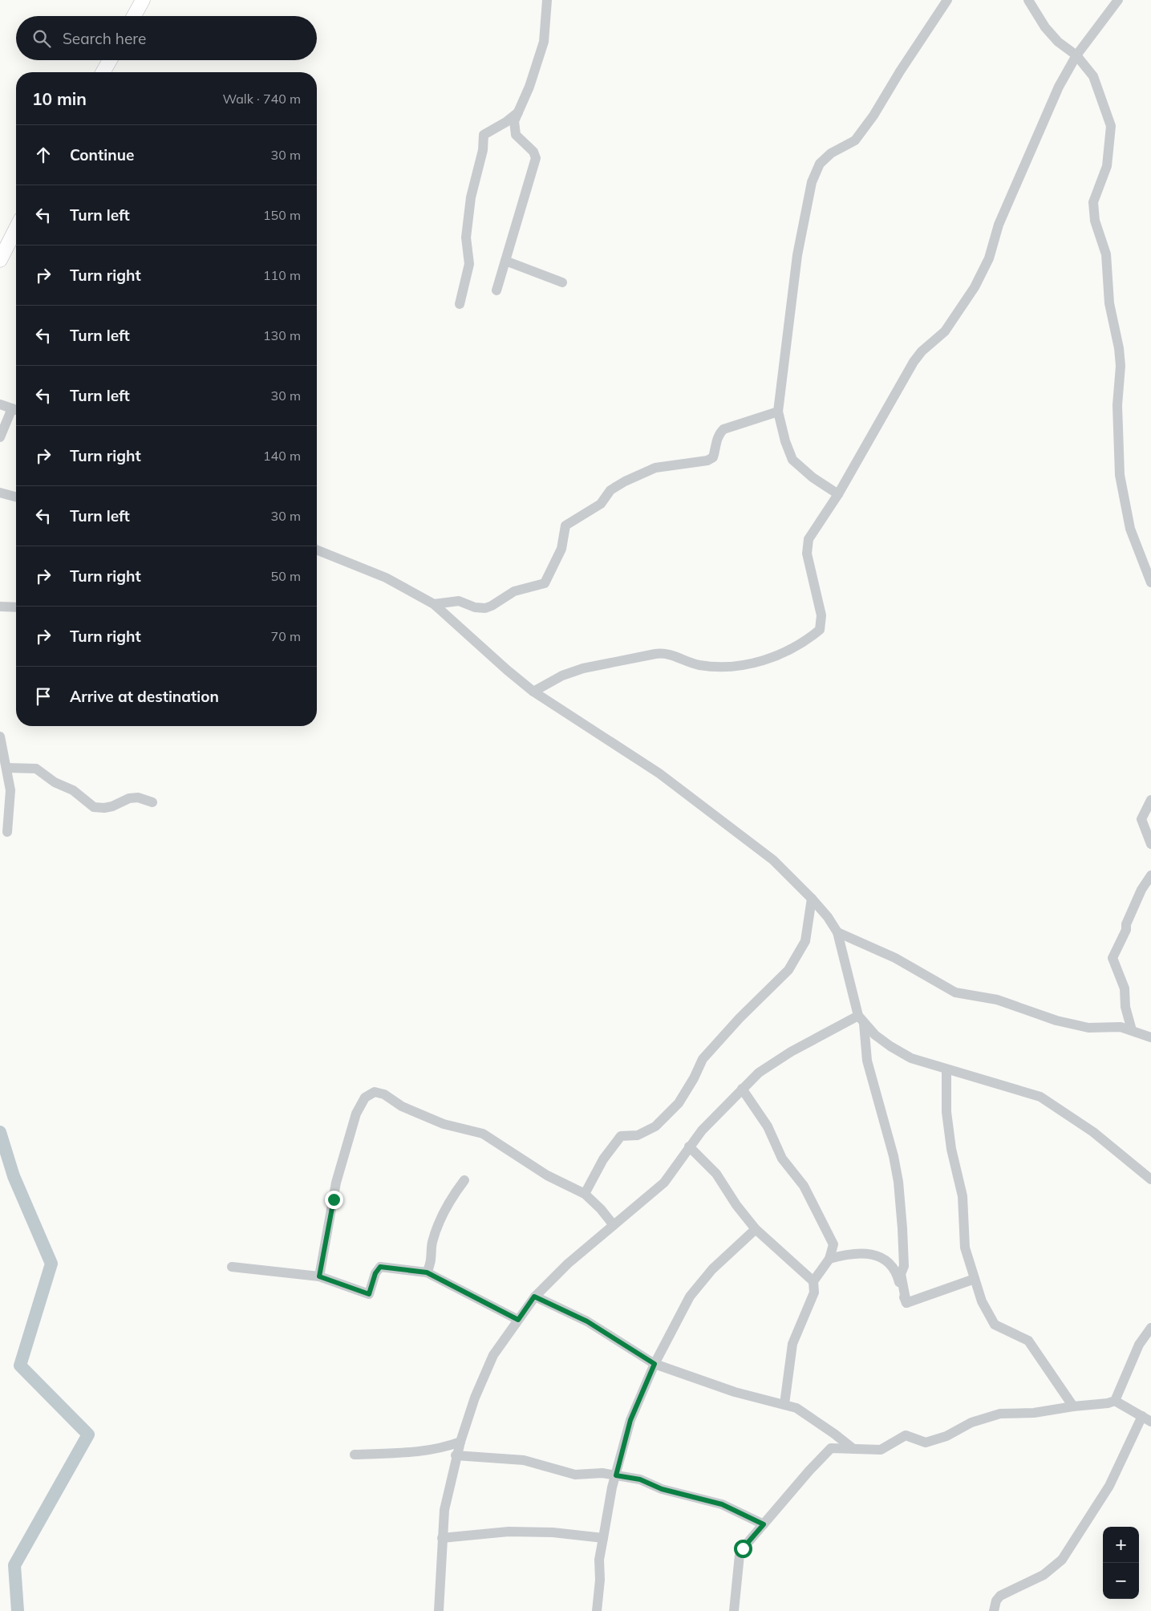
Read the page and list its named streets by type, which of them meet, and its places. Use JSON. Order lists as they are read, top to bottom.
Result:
{
  "page": {
    "search": "Search here",
    "heading": ["10 min", "Walk · 740 m"],
    "list": [
      ["Continue", "30 m"],
      ["Turn left", "150 m"],
      ["Turn right", "110 m"],
      ["Turn left", "130 m"],
      ["Turn left", "30 m"],
      ["Turn right", "140 m"],
      ["Turn left", "30 m"],
      ["Turn right", "50 m"],
      ["Turn right", "70 m"],
      "Arrive at destination"
    ],
    "map_buttons": ["+", "−"]
  }
}
